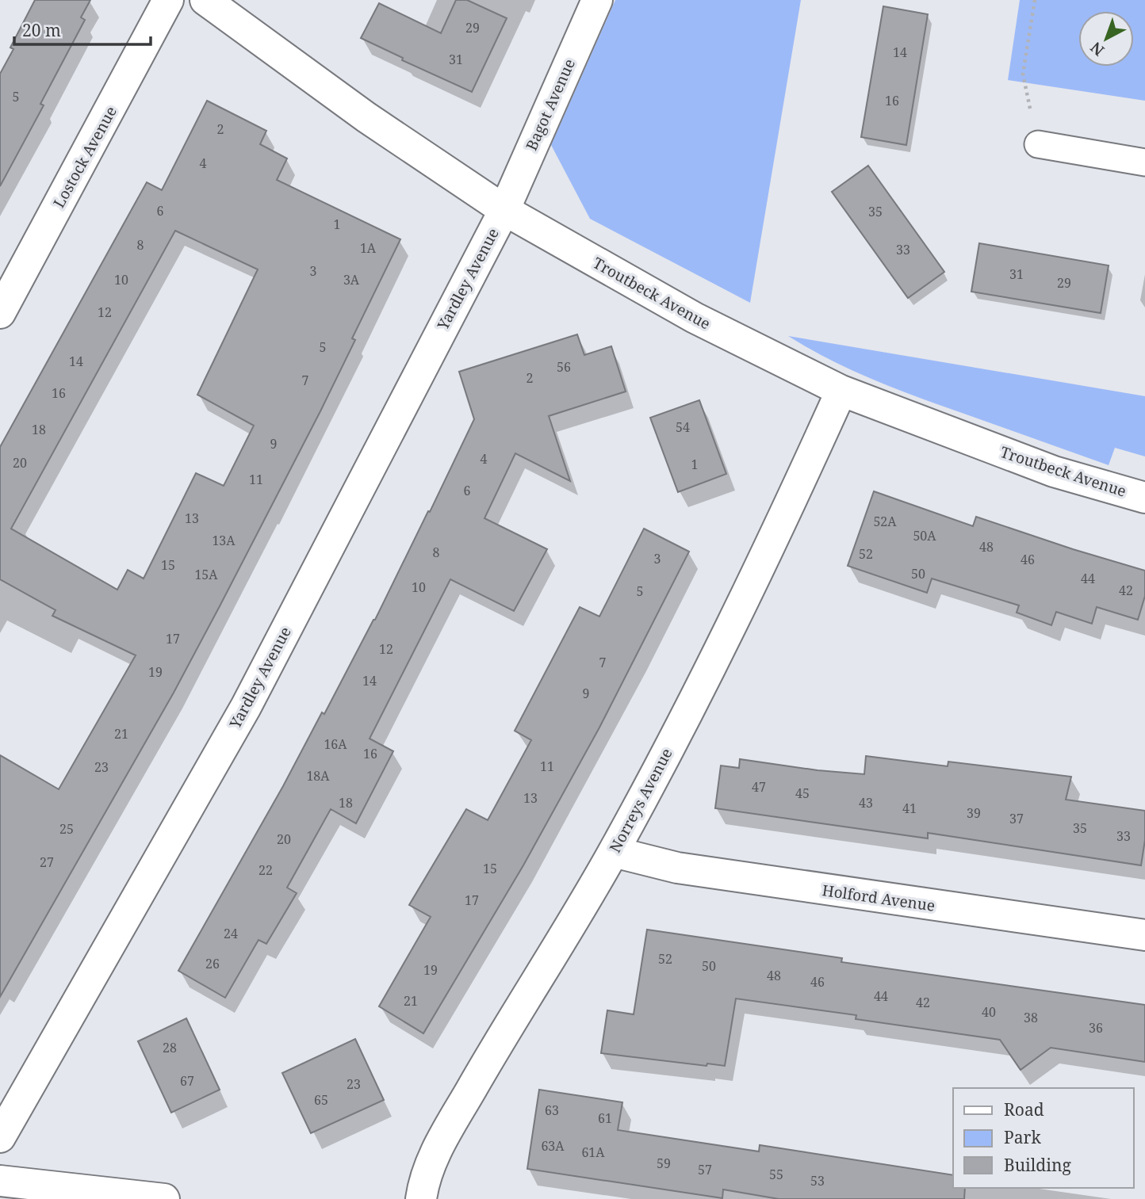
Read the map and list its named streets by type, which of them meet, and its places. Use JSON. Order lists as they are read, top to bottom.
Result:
{
  "streets": {
    "street": [
      "Bagot Avenue",
      "Lostock Avenue",
      "Yardley Avenue",
      "Troutbeck Avenue",
      "Norreys Avenue",
      "Holford Avenue"
    ]
  },
  "crossings": [
    ["Bagot Avenue", "Yardley Avenue"],
    ["Bagot Avenue", "Troutbeck Avenue"],
    ["Yardley Avenue", "Troutbeck Avenue"],
    ["Troutbeck Avenue", "Norreys Avenue"],
    ["Norreys Avenue", "Holford Avenue"]
  ],
  "house_numbers": [
    "29",
    "14",
    "31",
    "5",
    "16",
    "2",
    "4",
    "6",
    "35",
    "1",
    "8",
    "1A",
    "33",
    "3",
    "31",
    "10",
    "3A",
    "29",
    "12",
    "5",
    "14",
    "56",
    "2",
    "7",
    "16",
    "54",
    "18",
    "9",
    "4",
    "20",
    "1",
    "11",
    "6",
    "13",
    "52A",
    "50A",
    "13A",
    "48",
    "8",
    "52",
    "3",
    "46",
    "15",
    "50",
    "15A",
    "44",
    "10",
    "42",
    "5",
    "17",
    "12",
    "7",
    "19",
    "14",
    "9",
    "21",
    "16A",
    "16",
    "11",
    "23",
    "18A",
    "47",
    "45",
    "13",
    "18",
    "43",
    "41",
    "39",
    "37",
    "35",
    "25",
    "33",
    "20",
    "27",
    "15",
    "22",
    "17",
    "24",
    "52",
    "26",
    "50",
    "19",
    "48",
    "46",
    "44",
    "21",
    "42",
    "40",
    "38",
    "36",
    "28",
    "67",
    "23",
    "65",
    "63",
    "61",
    "63A",
    "61A",
    "59",
    "57",
    "55",
    "53"
  ],
  "legend": ["Road", "Park", "Building"],
  "scale_bar": "20 m",
  "north": "bottom left"
}
